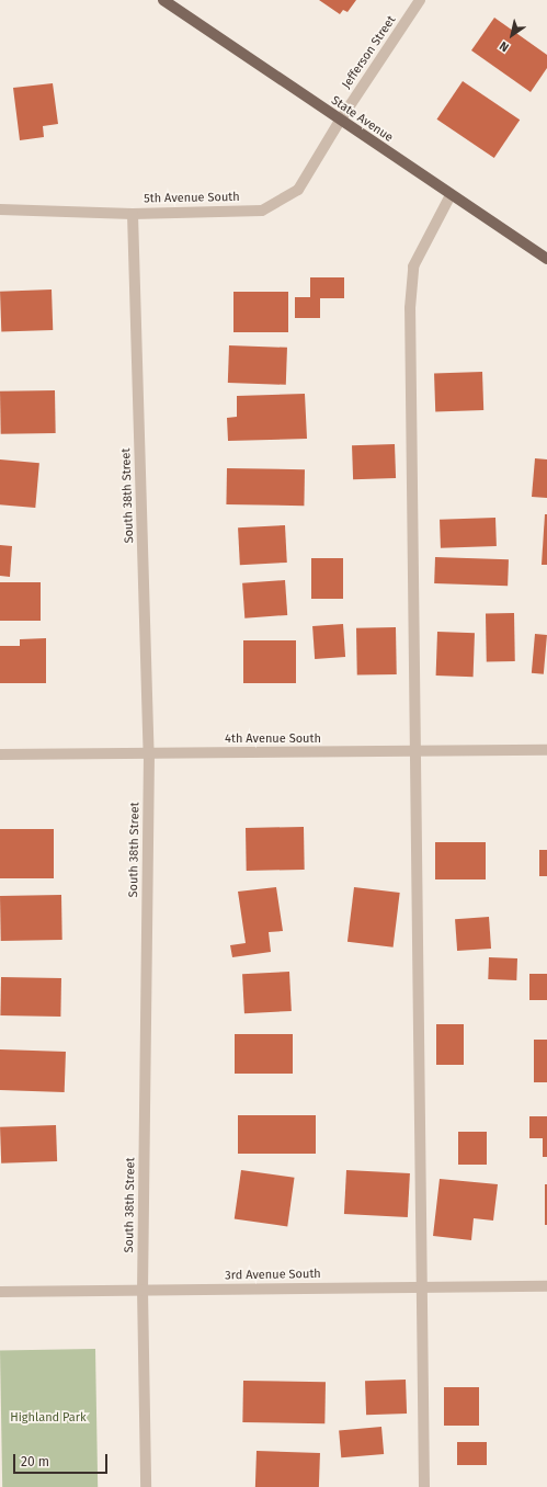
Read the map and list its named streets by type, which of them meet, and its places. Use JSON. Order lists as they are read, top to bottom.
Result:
{
  "streets": {
    "main road": ["State Avenue"],
    "street": [
      "Jefferson Street",
      "5th Avenue South",
      "South 38th Street",
      "4th Avenue South",
      "3rd Avenue South"
    ]
  },
  "crossings": [
    ["Jefferson Street", "State Avenue"],
    ["Jefferson Street", "5th Avenue South"],
    ["State Avenue", "5th Avenue South"],
    ["5th Avenue South", "South 38th Street"],
    ["South 38th Street", "4th Avenue South"],
    ["South 38th Street", "3rd Avenue South"]
  ],
  "parks": ["Highland Park"],
  "scale_bar": "20 m",
  "north": "bottom left"
}
